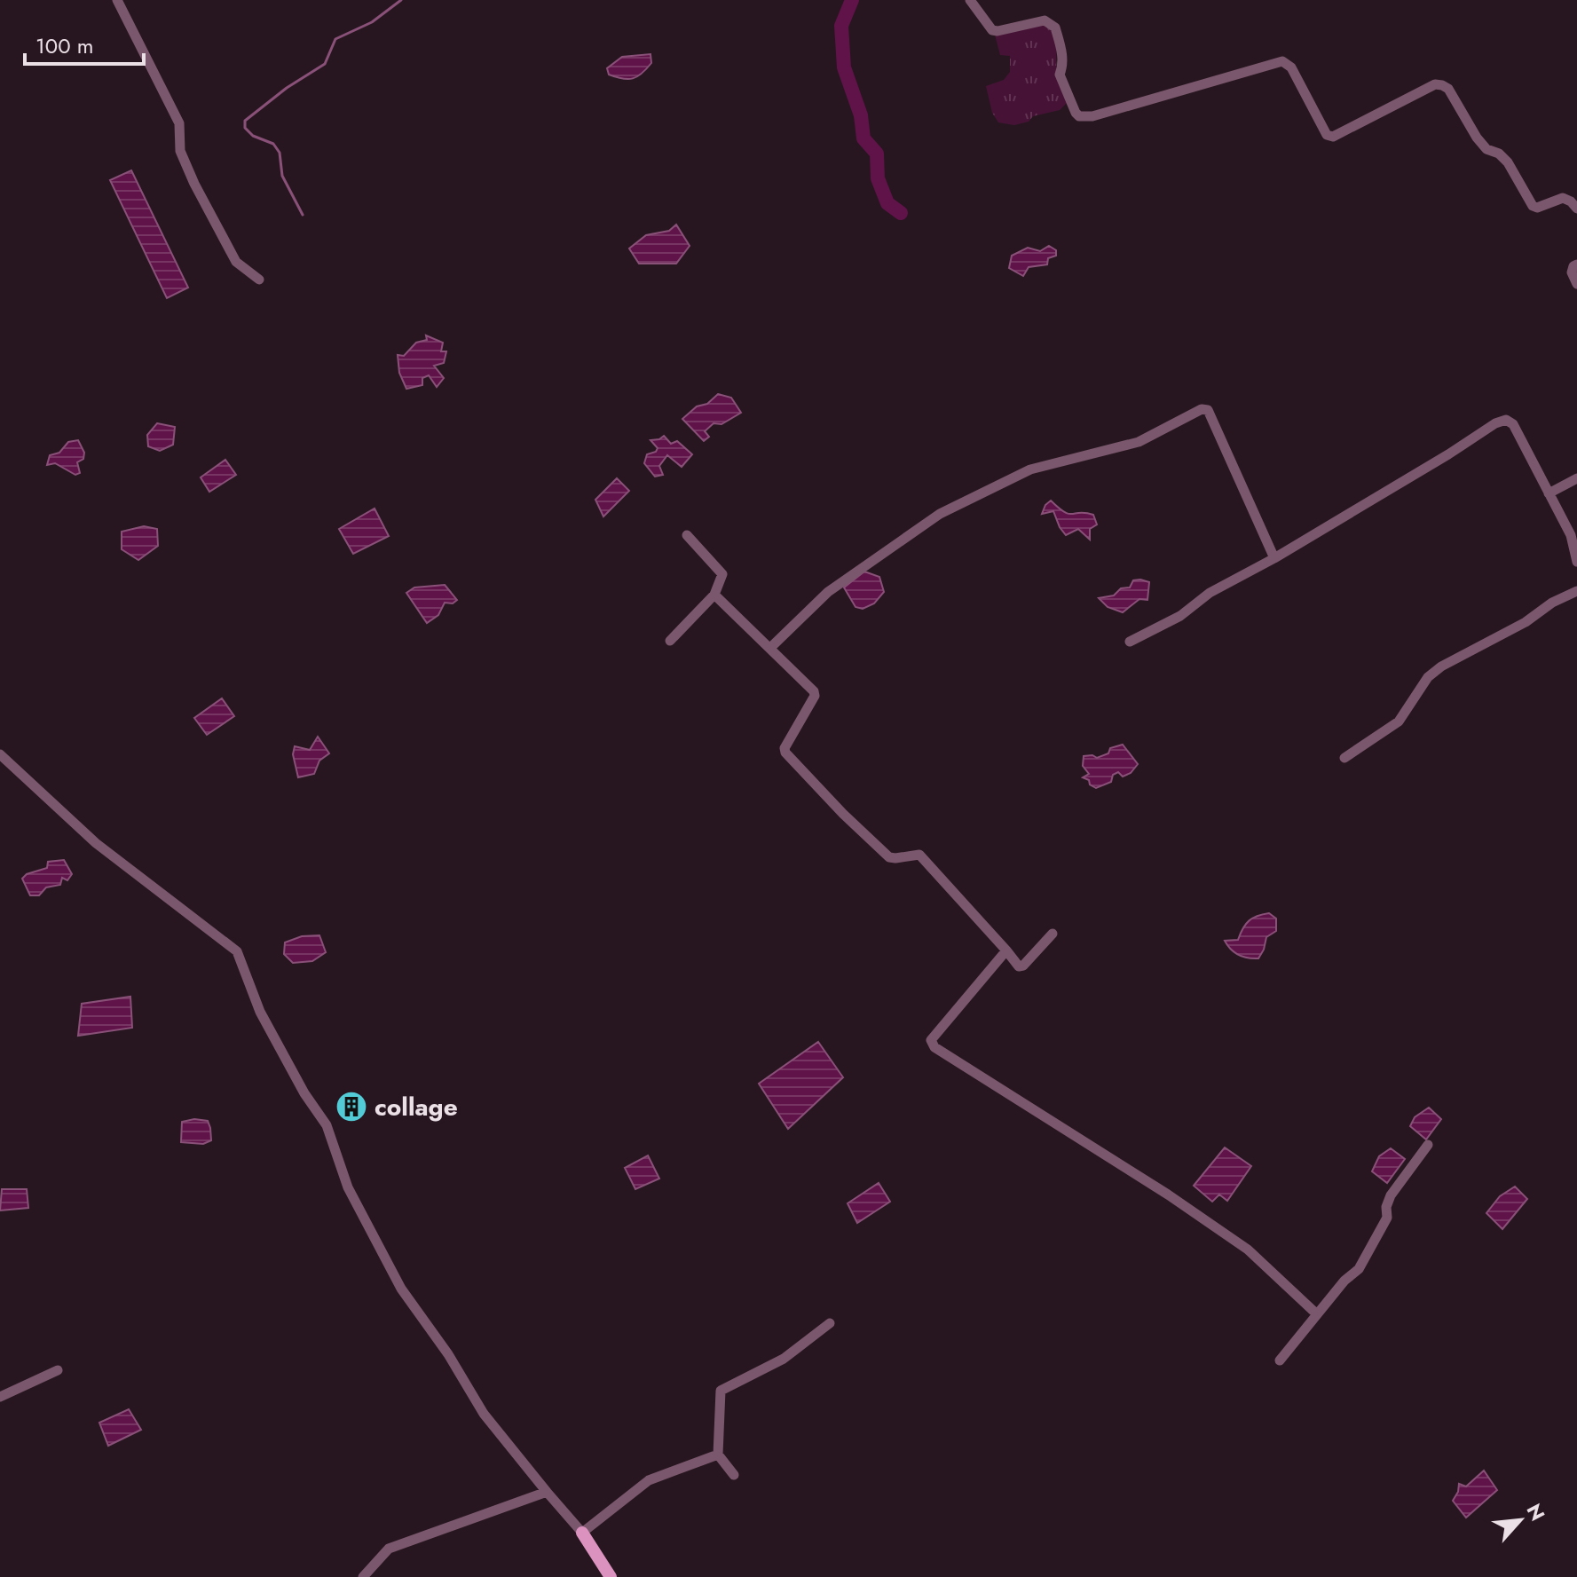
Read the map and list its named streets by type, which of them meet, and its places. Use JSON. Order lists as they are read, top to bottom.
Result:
{
  "places": {
    "building": ["collage"]
  },
  "scale_bar": "100 m",
  "north": "top right"
}
